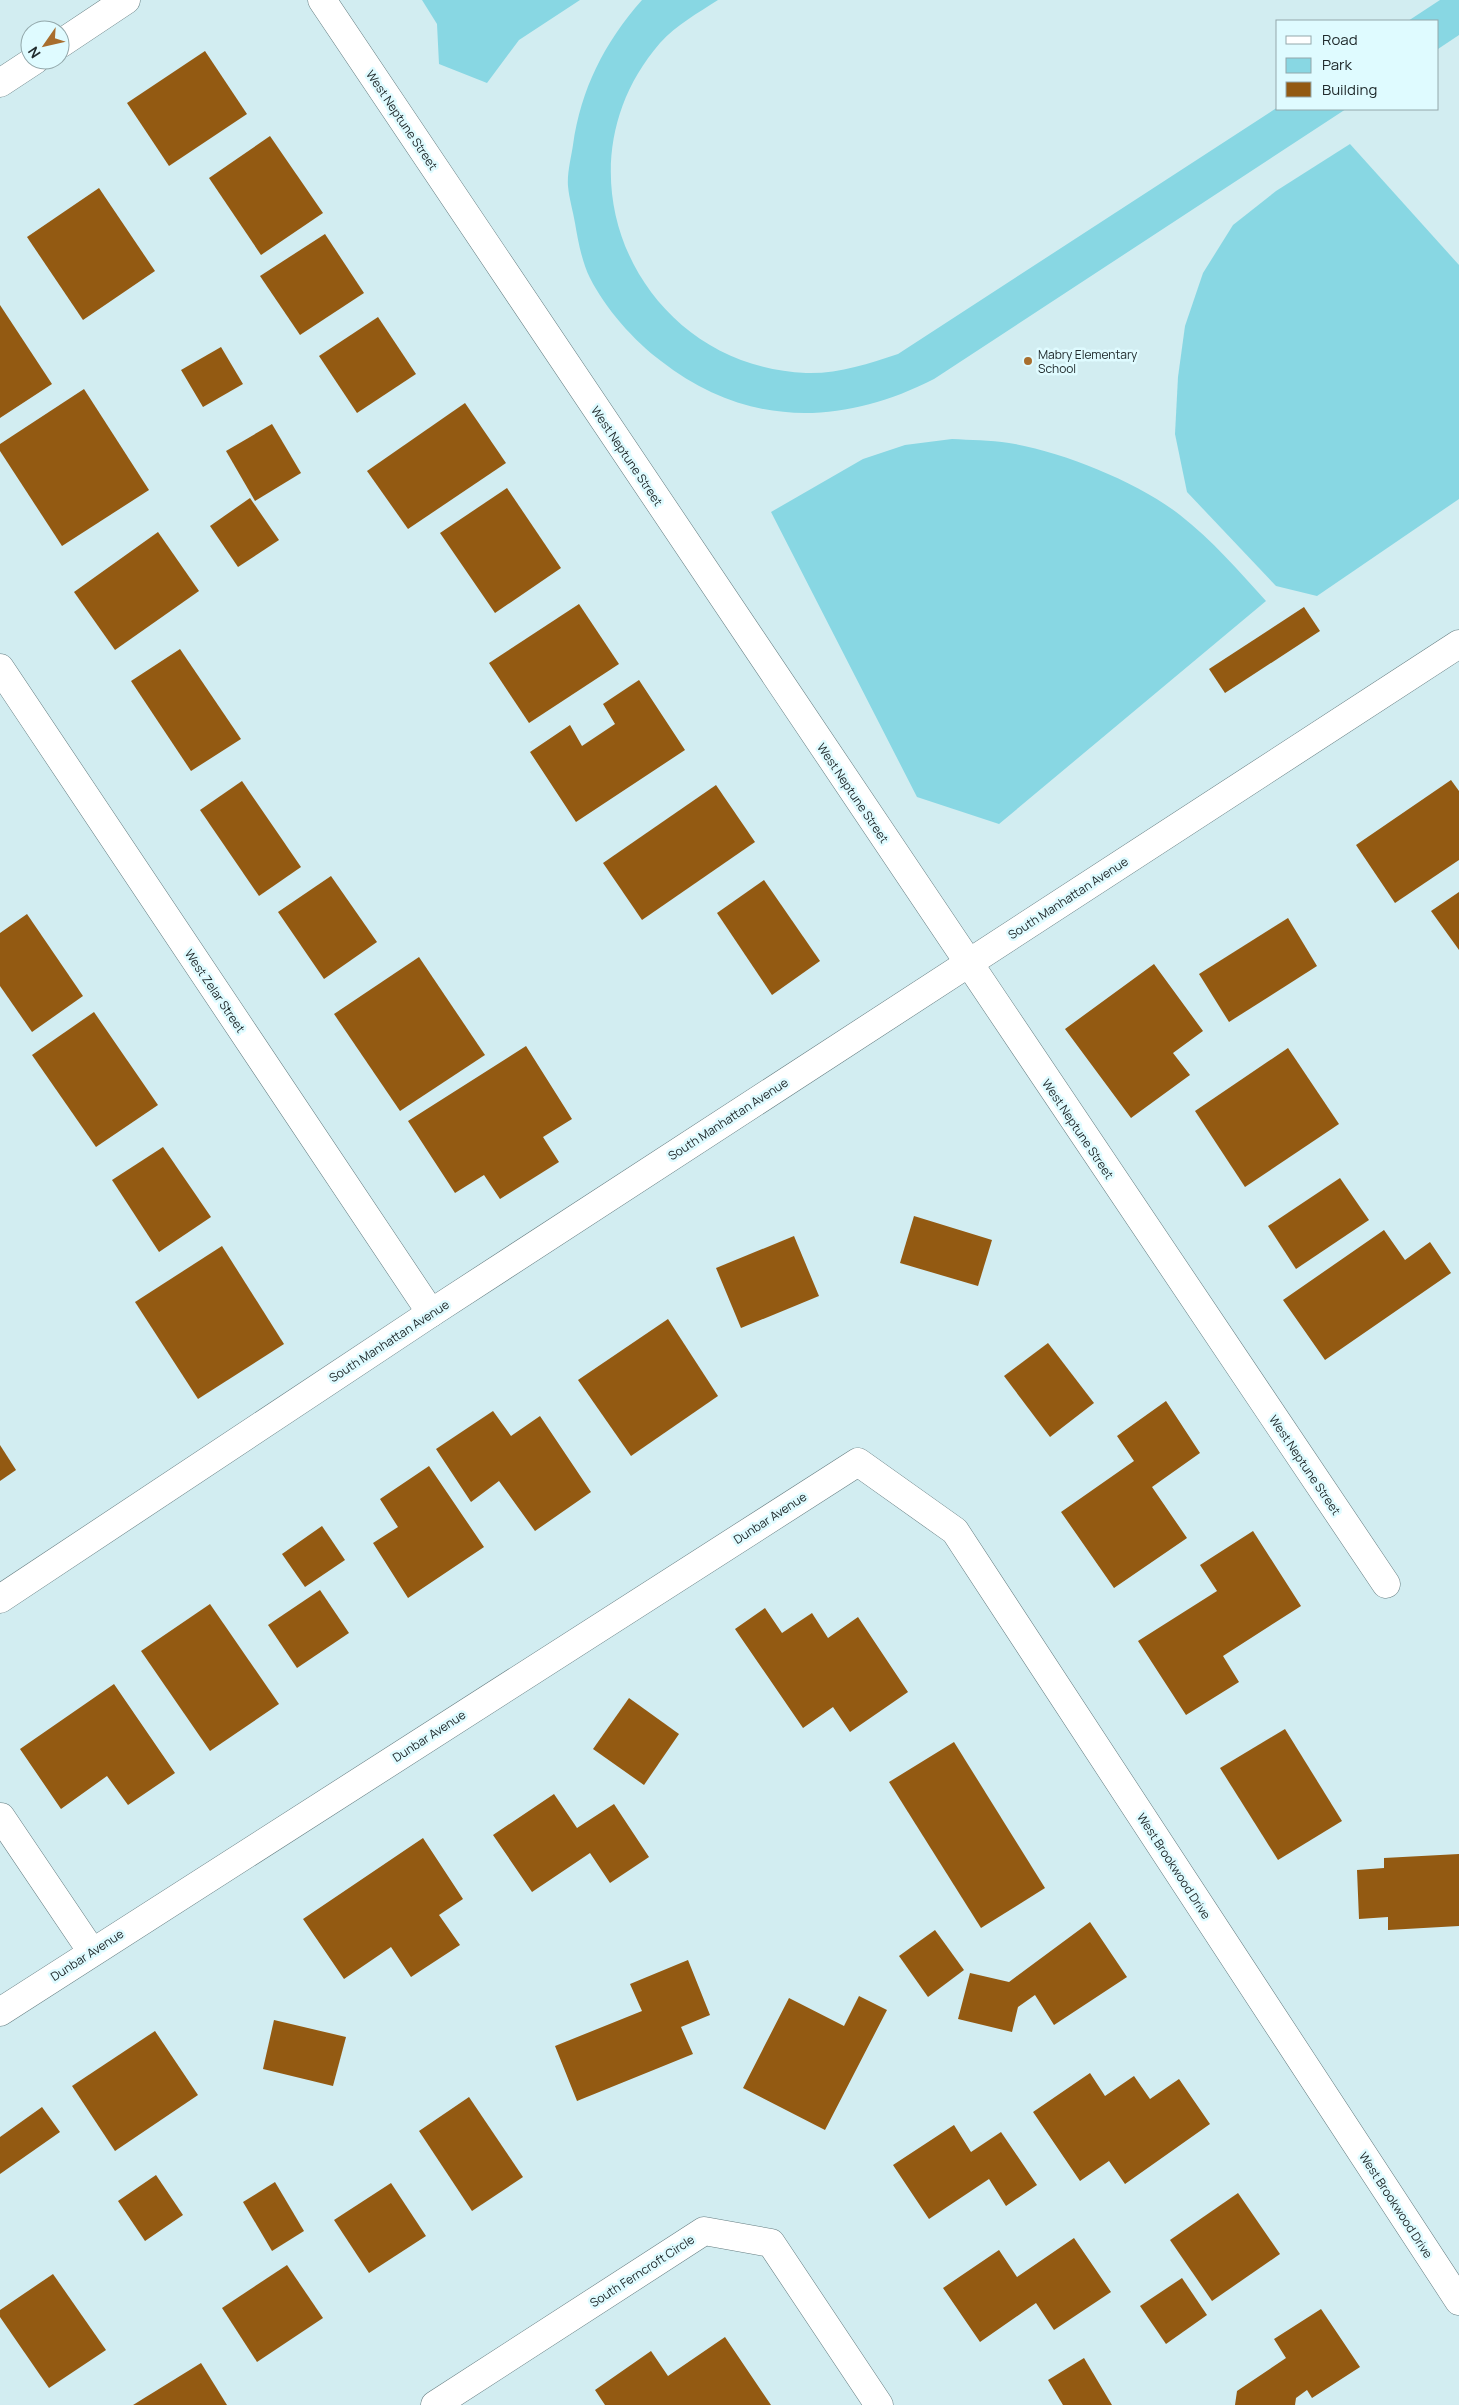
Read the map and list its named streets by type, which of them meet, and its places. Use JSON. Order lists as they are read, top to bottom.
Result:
{
  "streets": {
    "street": [
      "West Neptune Street",
      "South Manhattan Avenue",
      "West Zelar Street",
      "Dunbar Avenue",
      "West Brookwood Drive",
      "South Ferncroft Circle"
    ]
  },
  "crossings": [
    ["West Neptune Street", "South Manhattan Avenue"],
    ["South Manhattan Avenue", "West Zelar Street"],
    ["Dunbar Avenue", "West Brookwood Drive"]
  ],
  "places": ["Mabry Elementary School"],
  "legend": ["Road", "Park", "Building"],
  "north": "bottom left"
}
